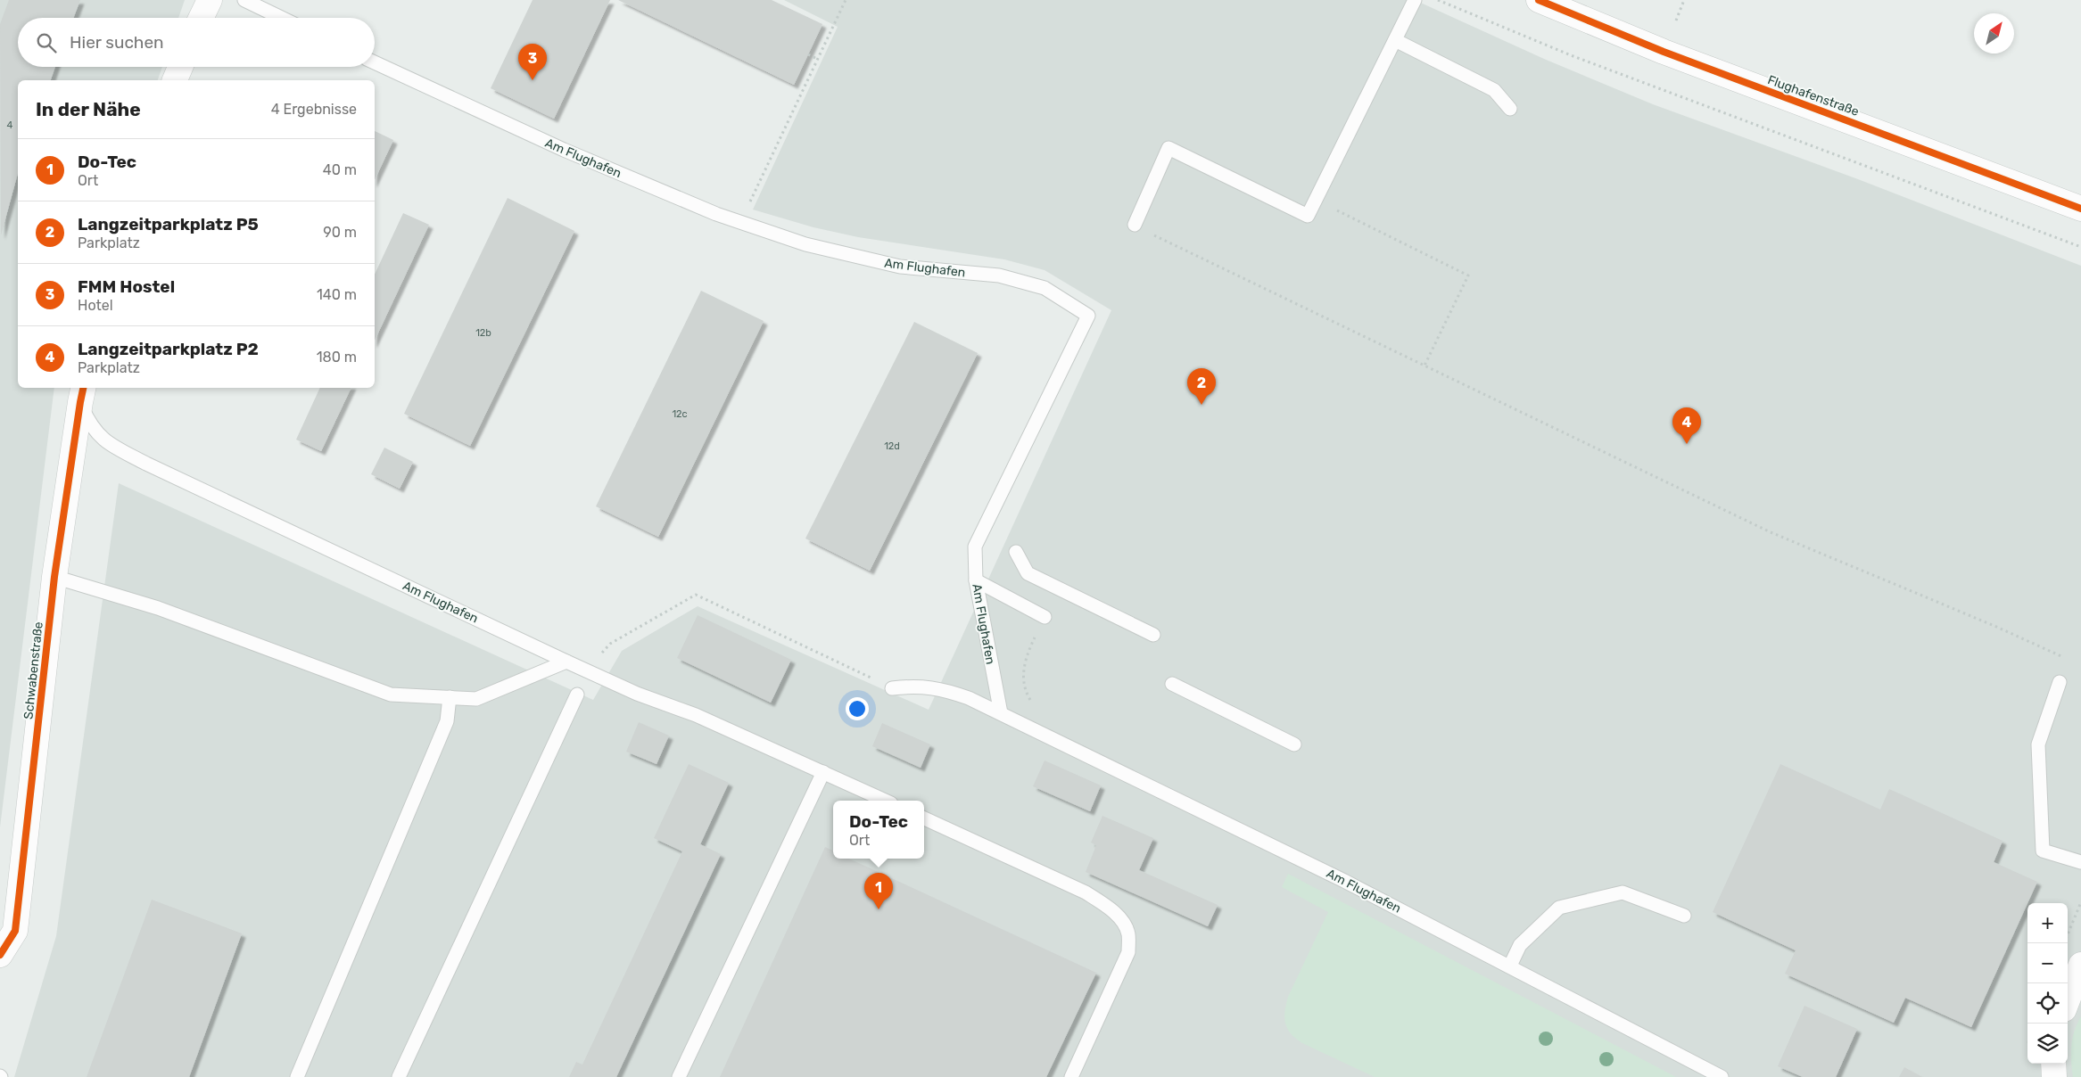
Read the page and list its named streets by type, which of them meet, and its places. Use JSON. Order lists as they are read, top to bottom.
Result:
{
  "streets": {
    "street": ["Flughafenstraße", "Schwabenstraße"],
    "lane": ["Am Flughafen"]
  },
  "crossings": [
    ["Am Flughafen", "Schwabenstraße"]
  ],
  "house_numbers": [
    "4",
    "12b",
    "12c",
    "12d"
  ],
  "north": "top right",
  "page": {
    "search": "Hier suchen",
    "pins": [
      "3",
      "2",
      "4",
      "1"
    ],
    "heading": ["In der Nähe", "4 Ergebnisse"],
    "list": [
      {
        "mark": "1",
        "name": "Do-Tec",
        "note": "Ort",
        "value": "40 m"
      },
      {
        "mark": "2",
        "name": "Langzeitparkplatz P5",
        "note": "Parkplatz",
        "value": "90 m"
      },
      {
        "mark": "3",
        "name": "FMM Hostel",
        "note": "Hotel",
        "value": "140 m"
      },
      {
        "mark": "4",
        "name": "Langzeitparkplatz P2",
        "note": "Parkplatz",
        "value": "180 m"
      }
    ],
    "popup": ["Do-Tec", "Ort"],
    "map_buttons": ["+", "−"]
  }
}
